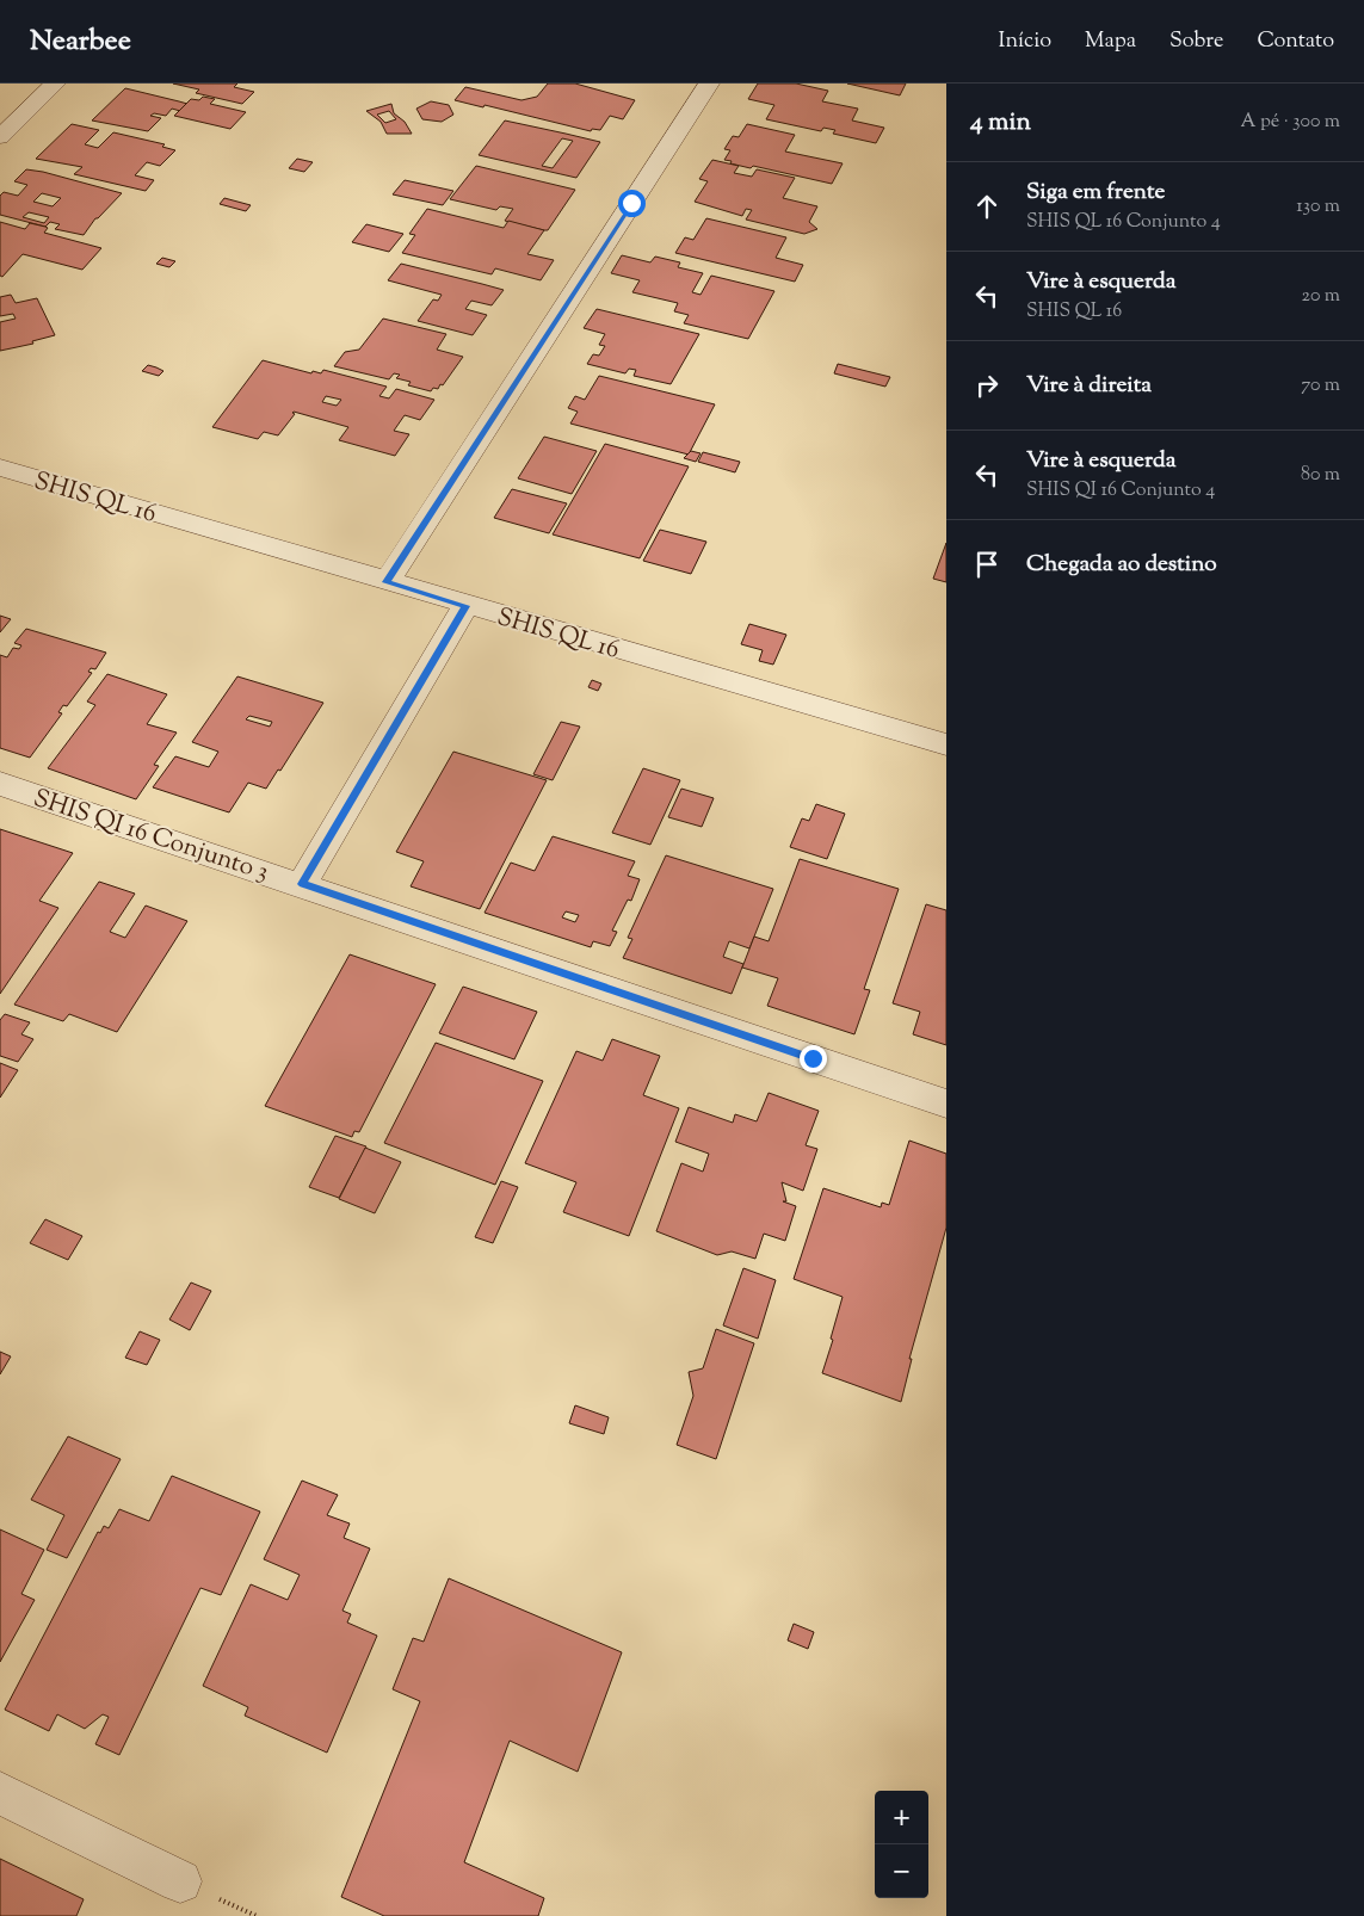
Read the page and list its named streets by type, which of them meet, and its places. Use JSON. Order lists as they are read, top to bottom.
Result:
{
  "streets": {
    "street": ["SHIS QL 16", "SHIS QI 16 Conjunto 3"]
  },
  "page": {
    "header": "Nearbee",
    "nav": [
      "Início",
      "Mapa",
      "Sobre",
      "Contato"
    ],
    "heading": ["4 min", "A pé · 300 m"],
    "list": [
      ["Siga em frente", "SHIS QL 16 Conjunto 4", "130 m"],
      ["Vire à esquerda", "SHIS QL 16", "20 m"],
      ["Vire à direita", "70 m"],
      ["Vire à esquerda", "SHIS QI 16 Conjunto 4", "80 m"],
      "Chegada ao destino"
    ],
    "map_buttons": ["+", "−"]
  }
}
